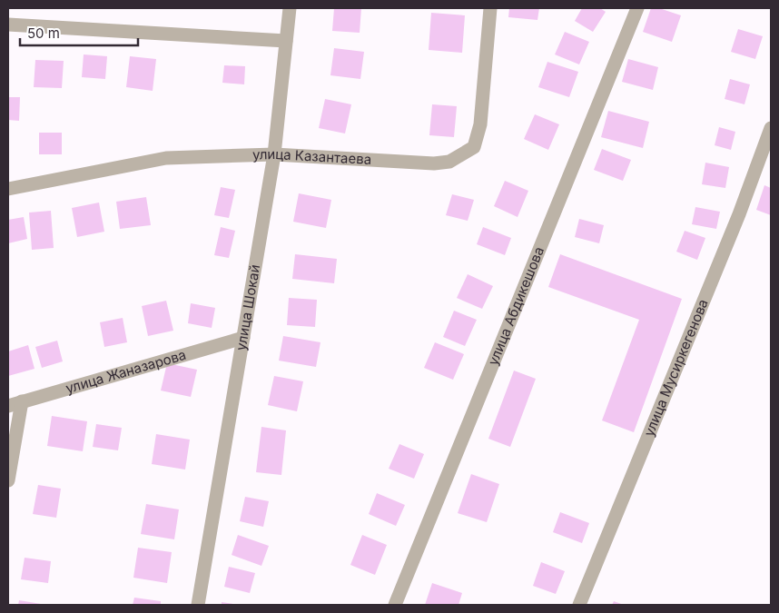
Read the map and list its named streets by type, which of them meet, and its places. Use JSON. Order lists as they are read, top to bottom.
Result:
{
  "streets": {
    "street": [
      "улица Казантаева",
      "улица Шокай",
      "улица Абдикешова",
      "улица Мусиркегенова",
      "улица Жаназарова"
    ]
  },
  "crossings": [
    ["улица Казантаева", "улица Шокай"],
    ["улица Шокай", "улица Жаназарова"]
  ],
  "scale_bar": "50 m"
}
